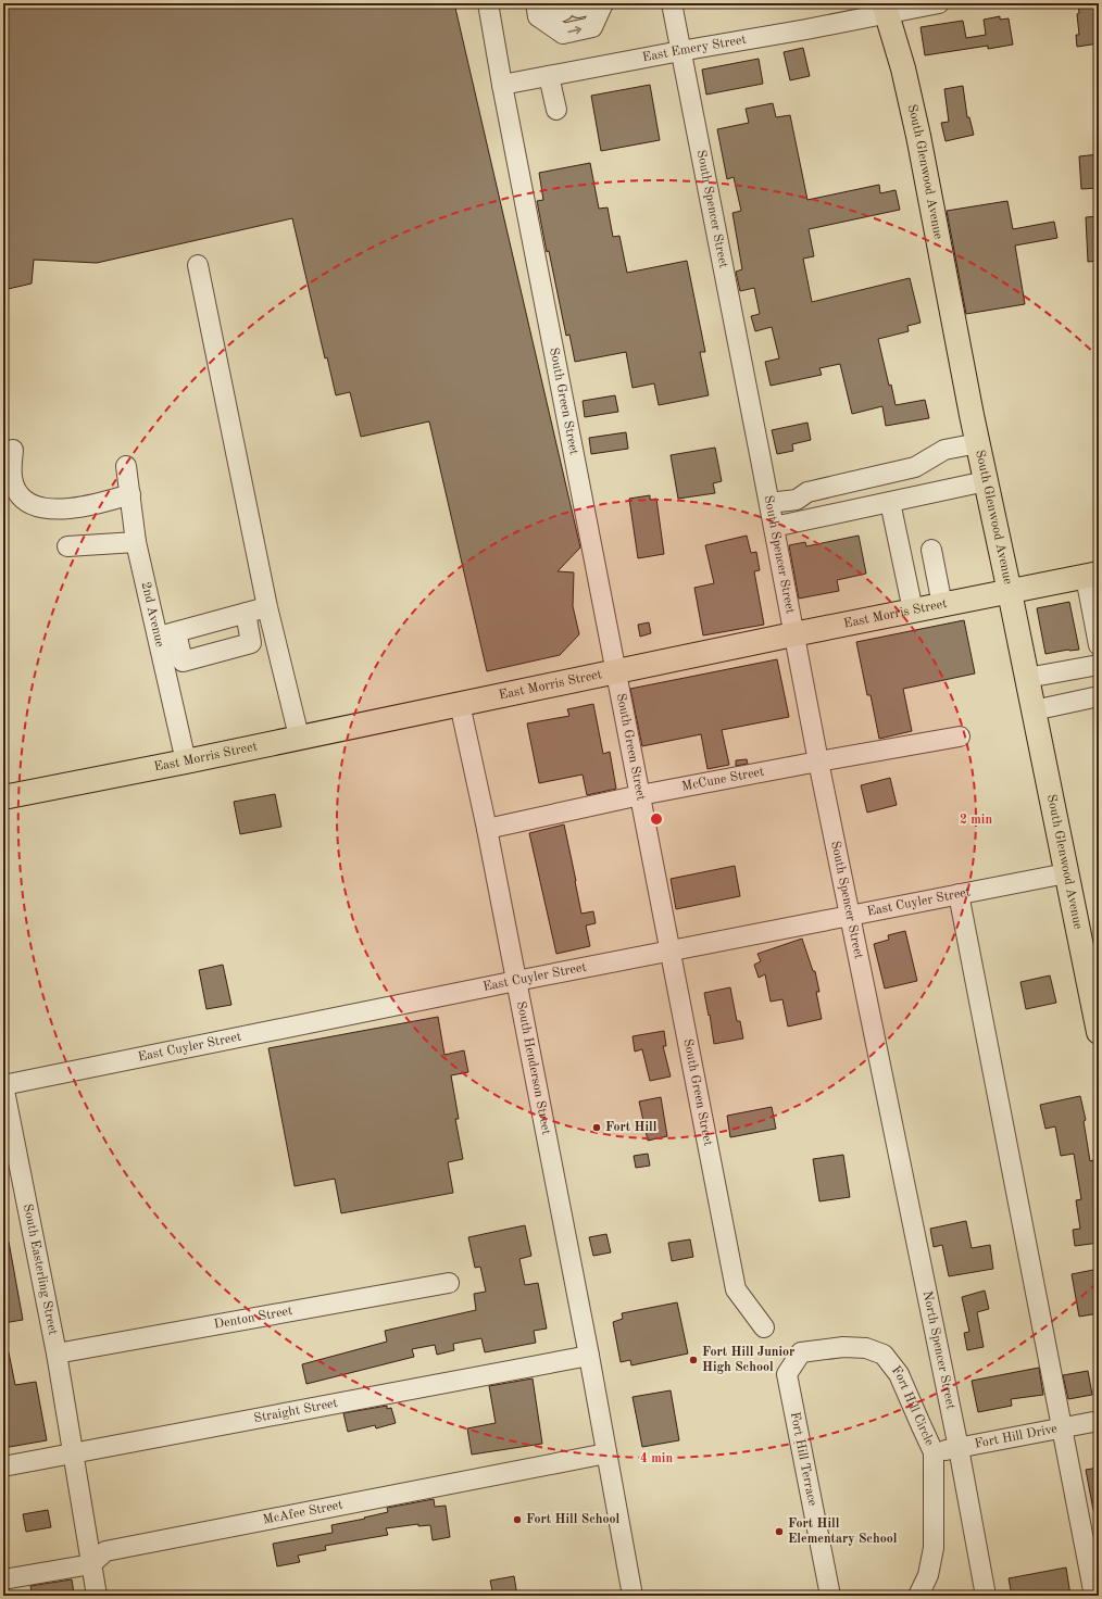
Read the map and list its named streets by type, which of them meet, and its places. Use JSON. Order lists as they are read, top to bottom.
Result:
{
  "streets": {
    "main road": ["South Glenwood Avenue", "East Morris Street"],
    "street": [
      "East Emery Street",
      "South Spencer Street",
      "South Green Street",
      "2nd Avenue",
      "McCune Street",
      "East Cuyler Street",
      "South Henderson Street",
      "South Easterling Street",
      "Denton Street",
      "North Spencer Street",
      "Fort Hill Circle",
      "Straight Street",
      "Fort Hill Drive",
      "Fort Hill Terrace",
      "McAfee Street"
    ]
  },
  "crossings": [
    ["East Emery Street", "South Glenwood Avenue"],
    ["East Emery Street", "South Spencer Street"],
    ["East Emery Street", "South Green Street"],
    ["South Glenwood Avenue", "East Morris Street"],
    ["South Glenwood Avenue", "East Cuyler Street"],
    ["South Spencer Street", "East Morris Street"],
    ["South Spencer Street", "McCune Street"],
    ["South Spencer Street", "East Cuyler Street"],
    ["South Spencer Street", "North Spencer Street"],
    ["South Green Street", "East Morris Street"],
    ["South Green Street", "McCune Street"],
    ["South Green Street", "East Cuyler Street"],
    ["2nd Avenue", "East Morris Street"],
    ["East Morris Street", "South Henderson Street"],
    ["McCune Street", "South Henderson Street"],
    ["East Cuyler Street", "South Henderson Street"],
    ["East Cuyler Street", "South Easterling Street"],
    ["South Henderson Street", "Straight Street"],
    ["South Henderson Street", "McAfee Street"],
    ["South Easterling Street", "Denton Street"],
    ["South Easterling Street", "Straight Street"],
    ["South Easterling Street", "McAfee Street"],
    ["North Spencer Street", "Fort Hill Drive"],
    ["Fort Hill Circle", "Fort Hill Drive"],
    ["Fort Hill Circle", "Fort Hill Terrace"]
  ],
  "places": [
    "Fort Hill",
    "Fort Hill Junior High School",
    "Fort Hill School",
    "Fort Hill Elementary School"
  ],
  "rings": ["2 min", "4 min"]
}
